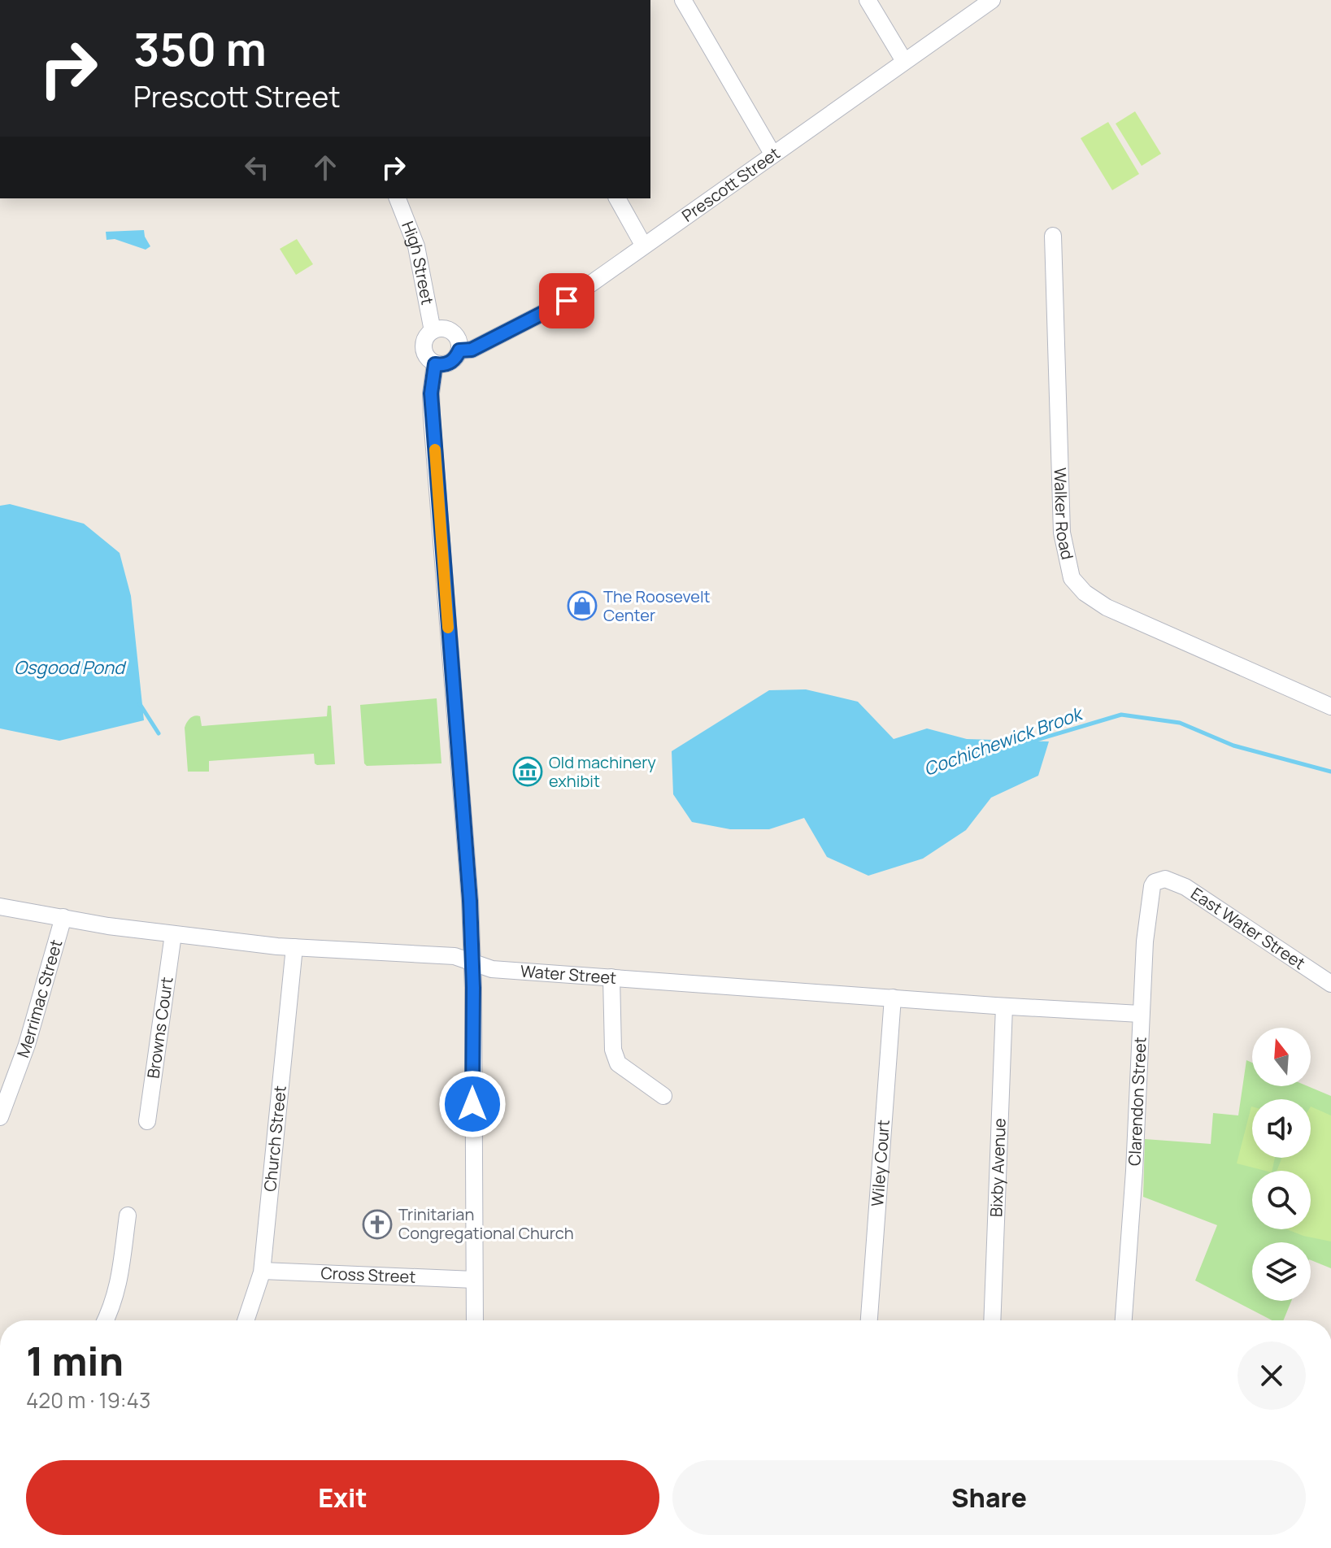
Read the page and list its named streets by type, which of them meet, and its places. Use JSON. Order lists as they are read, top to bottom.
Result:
{
  "streets": {
    "street": [
      "Prescott Street",
      "High Street",
      "Walker Road",
      "East Water Street",
      "Water Street",
      "Merrimac Street",
      "Browns Court",
      "Clarendon Street",
      "Church Street",
      "Wiley Court",
      "Bixby Avenue",
      "Cross Street"
    ]
  },
  "crossings": [
    ["Prescott Street", "High Street"],
    ["East Water Street", "Clarendon Street"],
    ["Water Street", "Merrimac Street"],
    ["Water Street", "Browns Court"],
    ["Water Street", "Clarendon Street"],
    ["Water Street", "Church Street"],
    ["Water Street", "Wiley Court"],
    ["Water Street", "Bixby Avenue"],
    ["Church Street", "Cross Street"]
  ],
  "water": ["Osgood Pond", "Cochichewick Brook"],
  "places": {
    "shop": ["The Roosevelt Center"],
    "museum": ["Old machinery exhibit"],
    "church": ["Trinitarian Congregational Church"]
  },
  "north": "top",
  "page": {
    "turn": ["350 m", "Prescott Street"],
    "heading": ["1 min", "420 m · 19:43"],
    "buttons": ["Exit", "Share"]
  }
}
